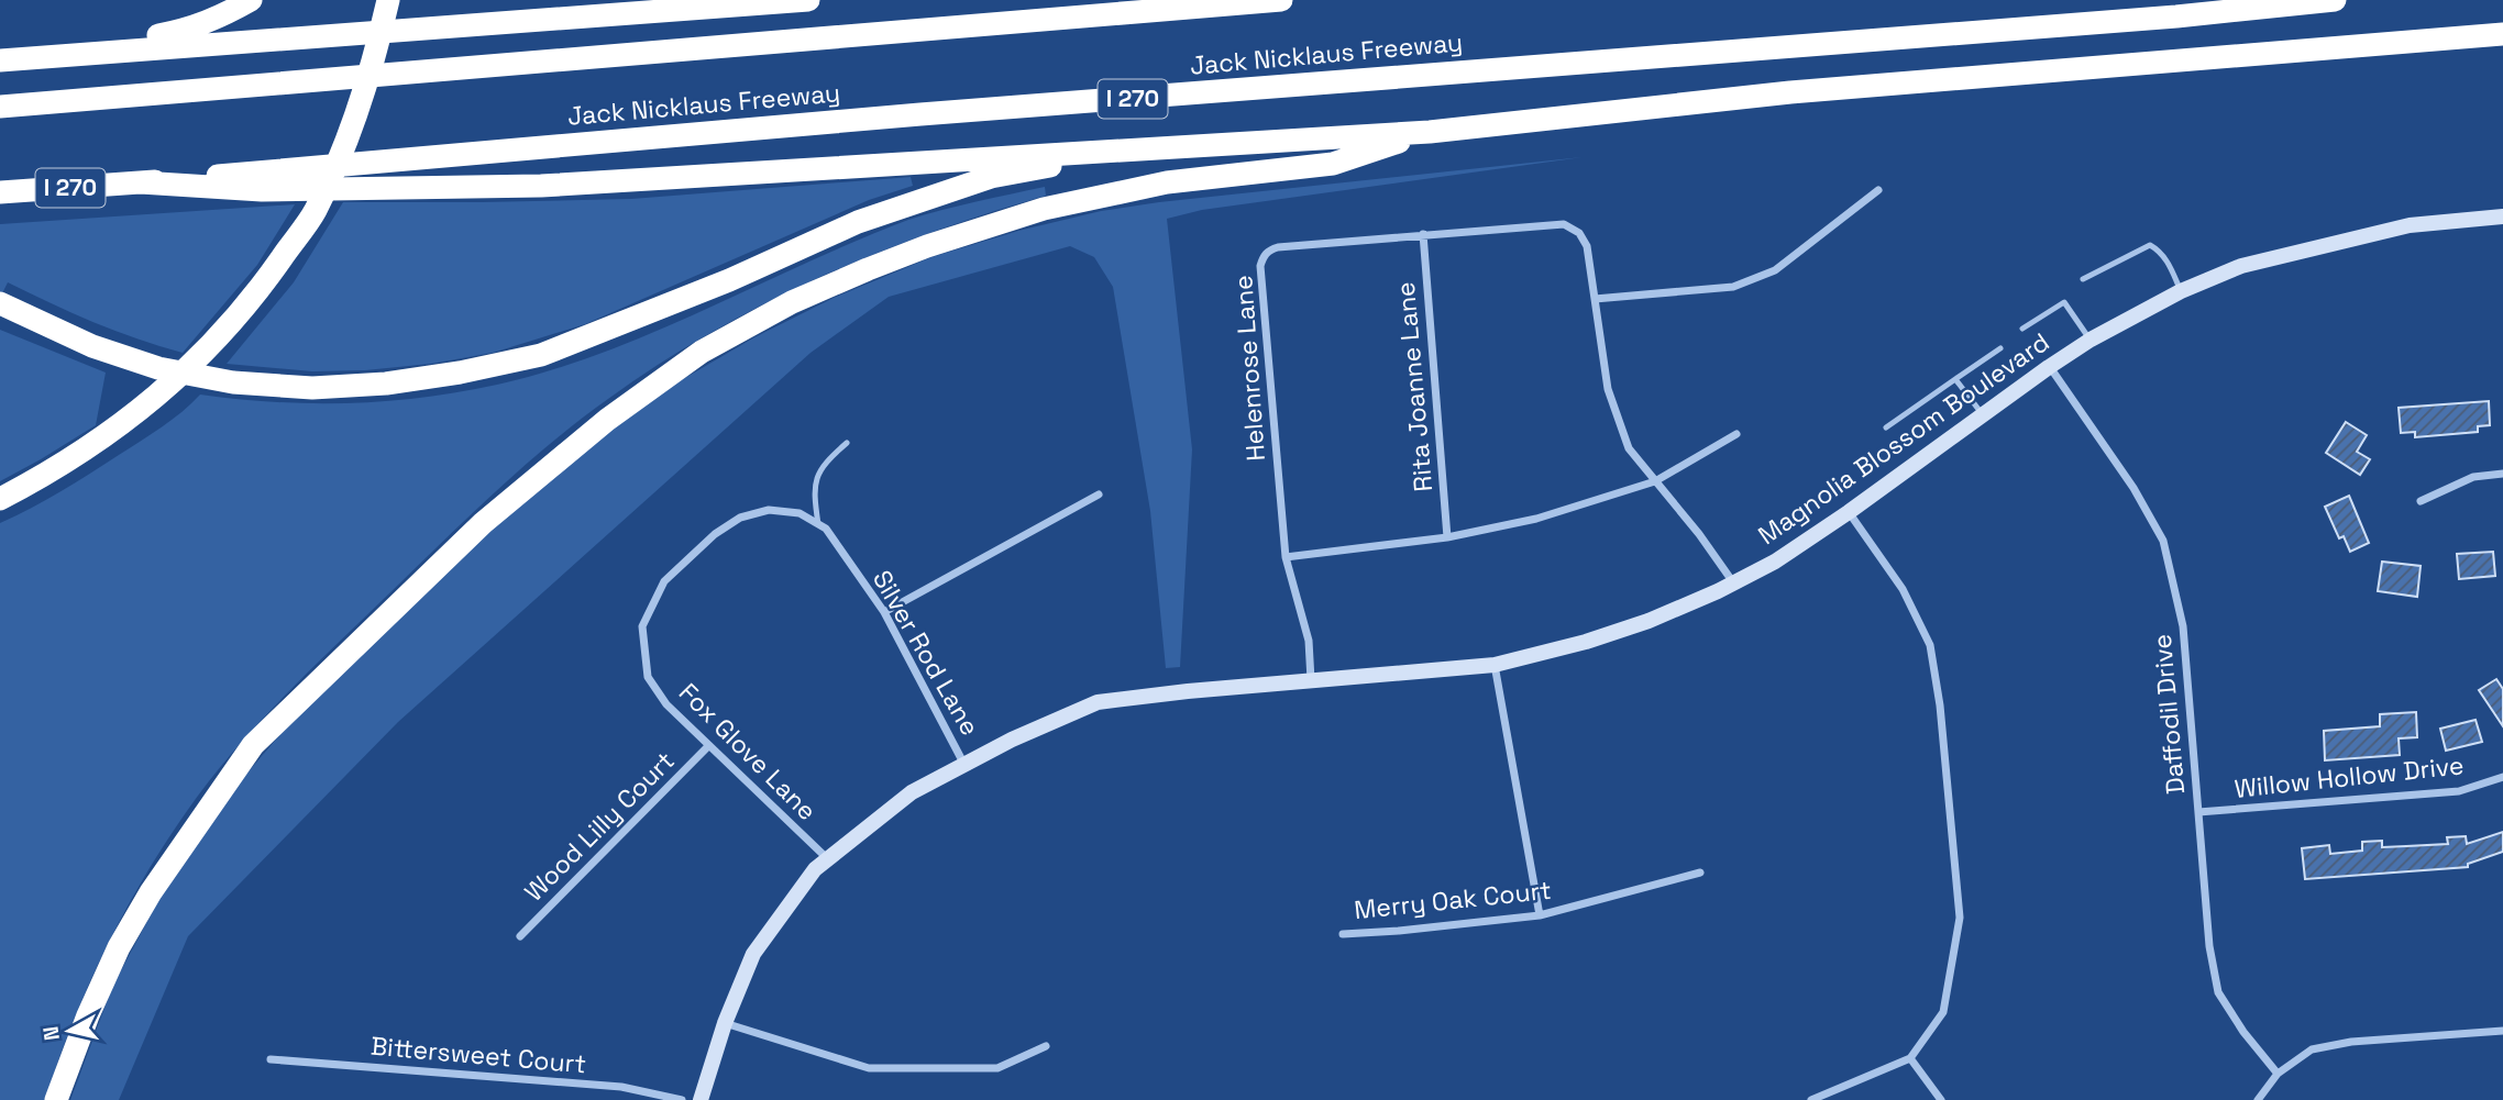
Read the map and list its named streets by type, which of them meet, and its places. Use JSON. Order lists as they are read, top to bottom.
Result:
{
  "streets": {
    "highway": ["Jack Nicklaus Freeway", "I 270"],
    "street": [
      "Helenrose Lane",
      "Rita Joanne Lane",
      "Magnolia Blossom Boulevard",
      "Silver Rod Lane",
      "Daffodil Drive",
      "Fox Glove Lane",
      "Willow Hollow Drive",
      "Wood Lilly Court",
      "Merry Oak Court",
      "Bittersweet Court"
    ]
  },
  "crossings": [
    ["Helenrose Lane", "Rita Joanne Lane"],
    ["Helenrose Lane", "Magnolia Blossom Boulevard"],
    ["Magnolia Blossom Boulevard", "Silver Rod Lane"],
    ["Magnolia Blossom Boulevard", "Daffodil Drive"],
    ["Magnolia Blossom Boulevard", "Fox Glove Lane"],
    ["Silver Rod Lane", "Fox Glove Lane"],
    ["Daffodil Drive", "Willow Hollow Drive"],
    ["Fox Glove Lane", "Wood Lilly Court"]
  ],
  "north": "left"
}
